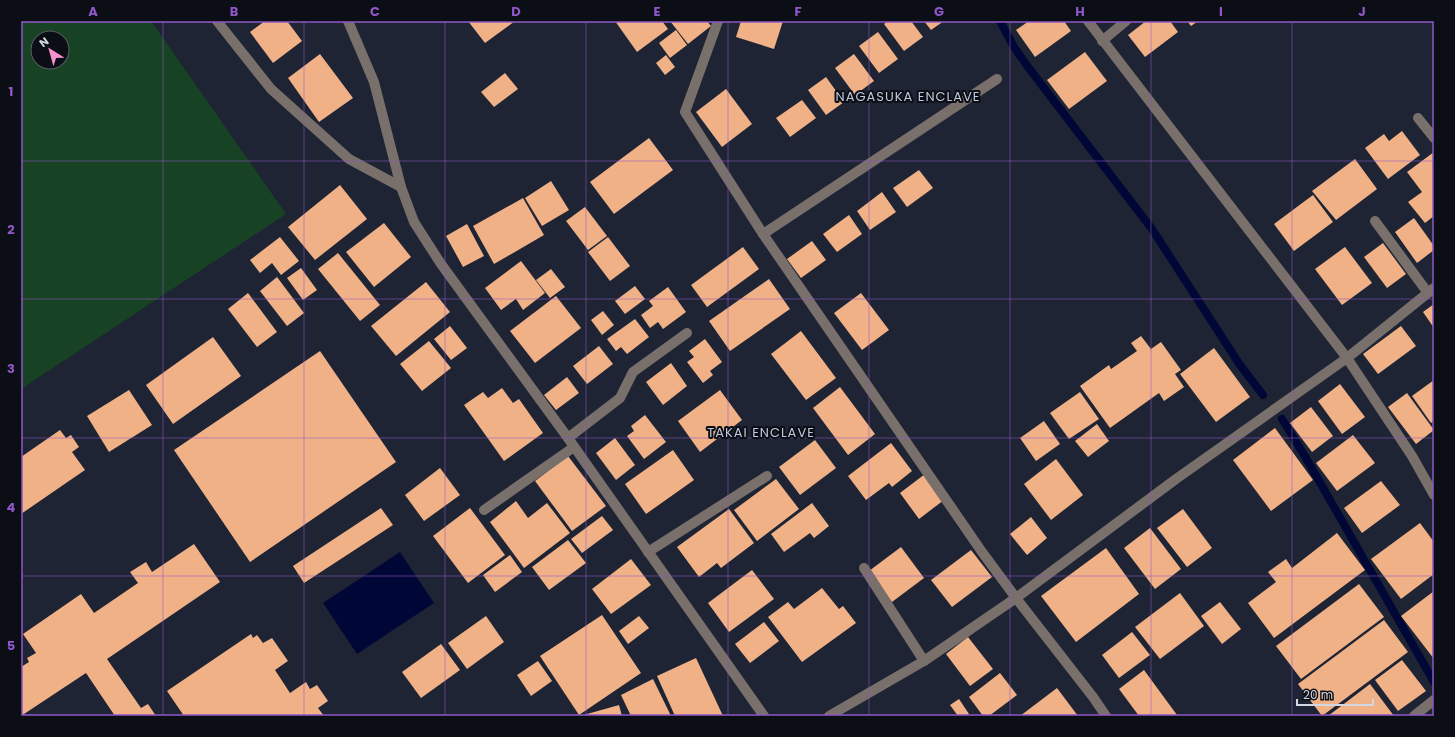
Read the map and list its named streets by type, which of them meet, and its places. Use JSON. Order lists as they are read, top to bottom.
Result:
{
  "districts": ["NAGASUKA ENCLAVE", "TAKAI ENCLAVE"],
  "scale_bar": "20 m",
  "north": "top left",
  "grid": {
    "columns": [
      "A",
      "B",
      "C",
      "D",
      "E",
      "F",
      "G",
      "H",
      "I",
      "J"
    ],
    "rows": [
      "1",
      "2",
      "3",
      "4",
      "5"
    ]
  }
}
